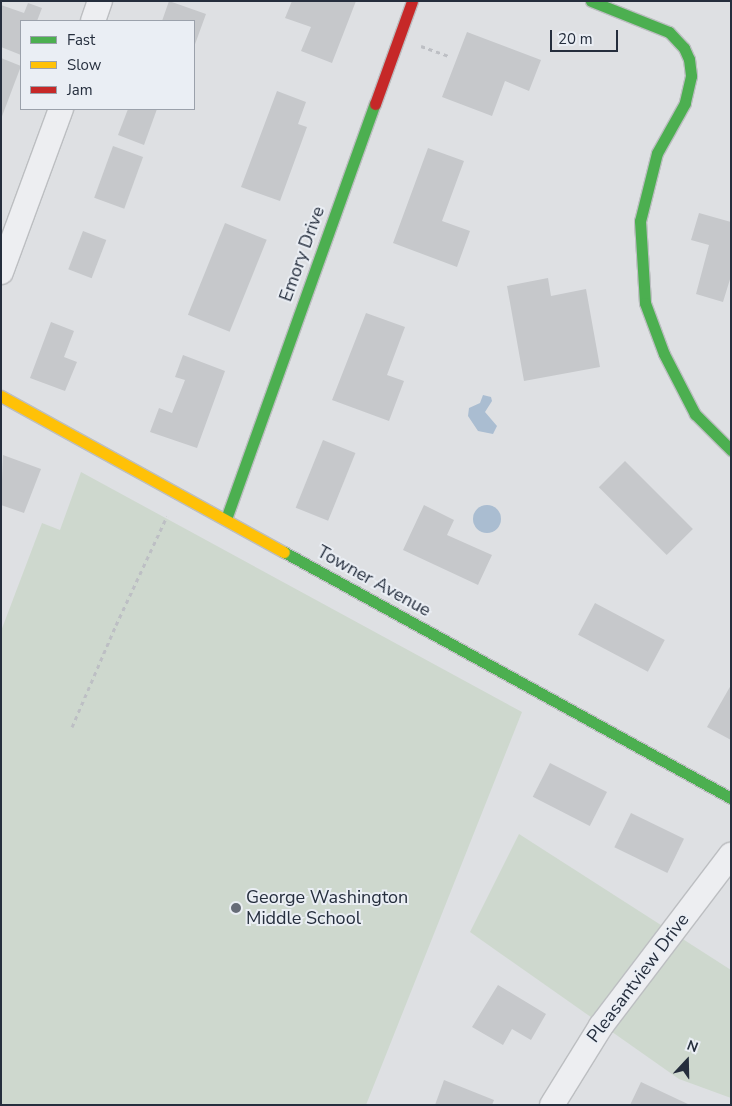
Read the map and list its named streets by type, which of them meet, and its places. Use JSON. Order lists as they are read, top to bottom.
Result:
{
  "streets": {
    "street": ["Emory Drive", "Towner Avenue", "Pleasantview Drive"]
  },
  "crossings": [
    ["Emory Drive", "Towner Avenue"]
  ],
  "places": ["George Washington Middle School"],
  "legend": ["Fast", "Slow", "Jam"],
  "scale_bar": "20 m",
  "north": "top"
}
